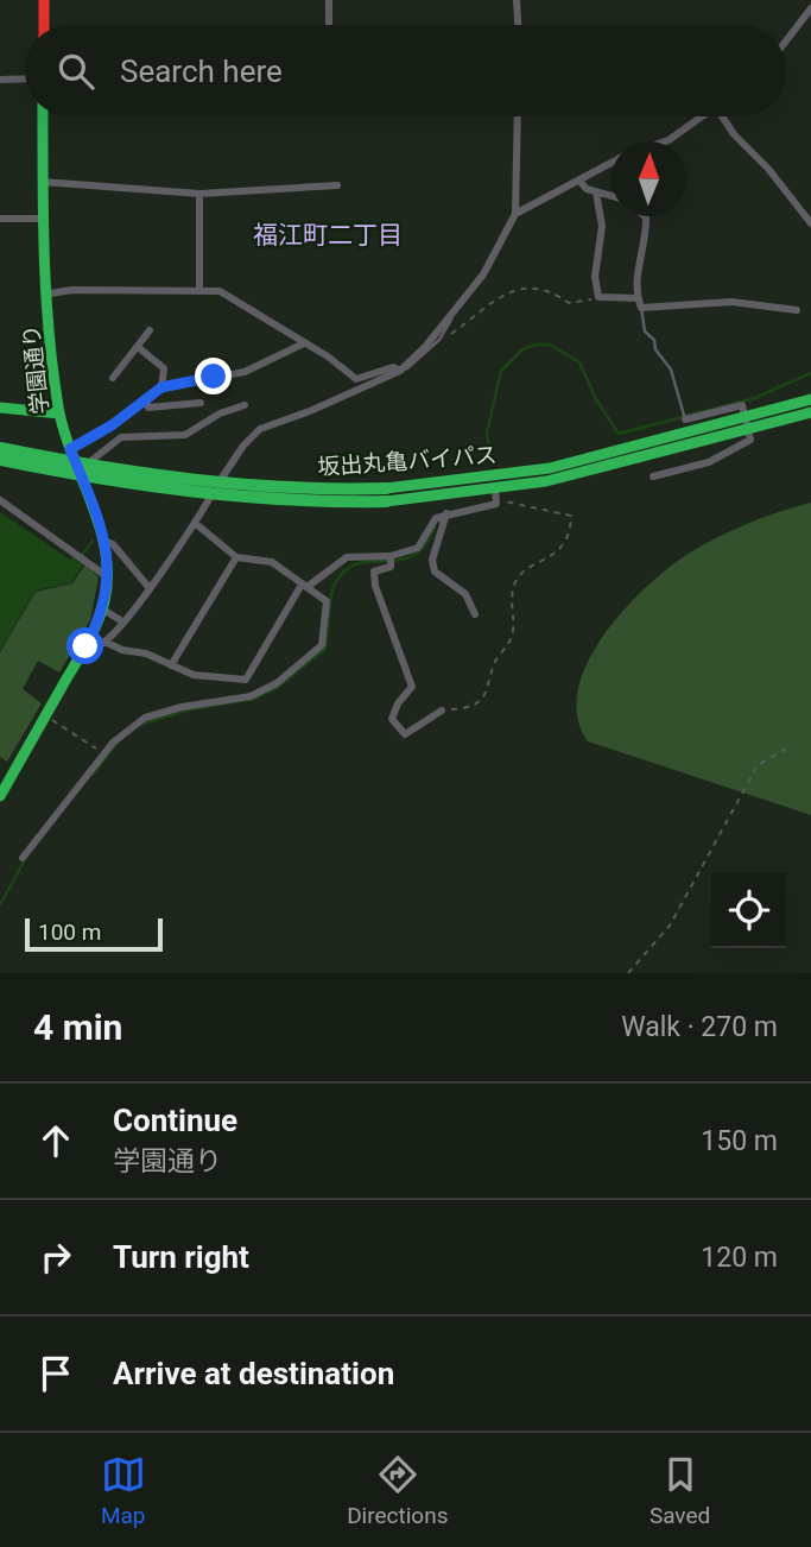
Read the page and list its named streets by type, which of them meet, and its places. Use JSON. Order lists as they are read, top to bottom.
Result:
{
  "streets": {
    "main road": ["学園通り", "坂出丸亀バイパス"]
  },
  "districts": ["福江町二丁目"],
  "scale_bar": "100 m",
  "north": "top",
  "page": {
    "search": "Search here",
    "scale": "100 m",
    "heading": ["4 min", "Walk · 270 m"],
    "list": [
      ["Continue", "学園通り", "150 m"],
      ["Turn right", "120 m"],
      "Arrive at destination"
    ],
    "nav": ["Map", "Directions", "Saved"]
  }
}
